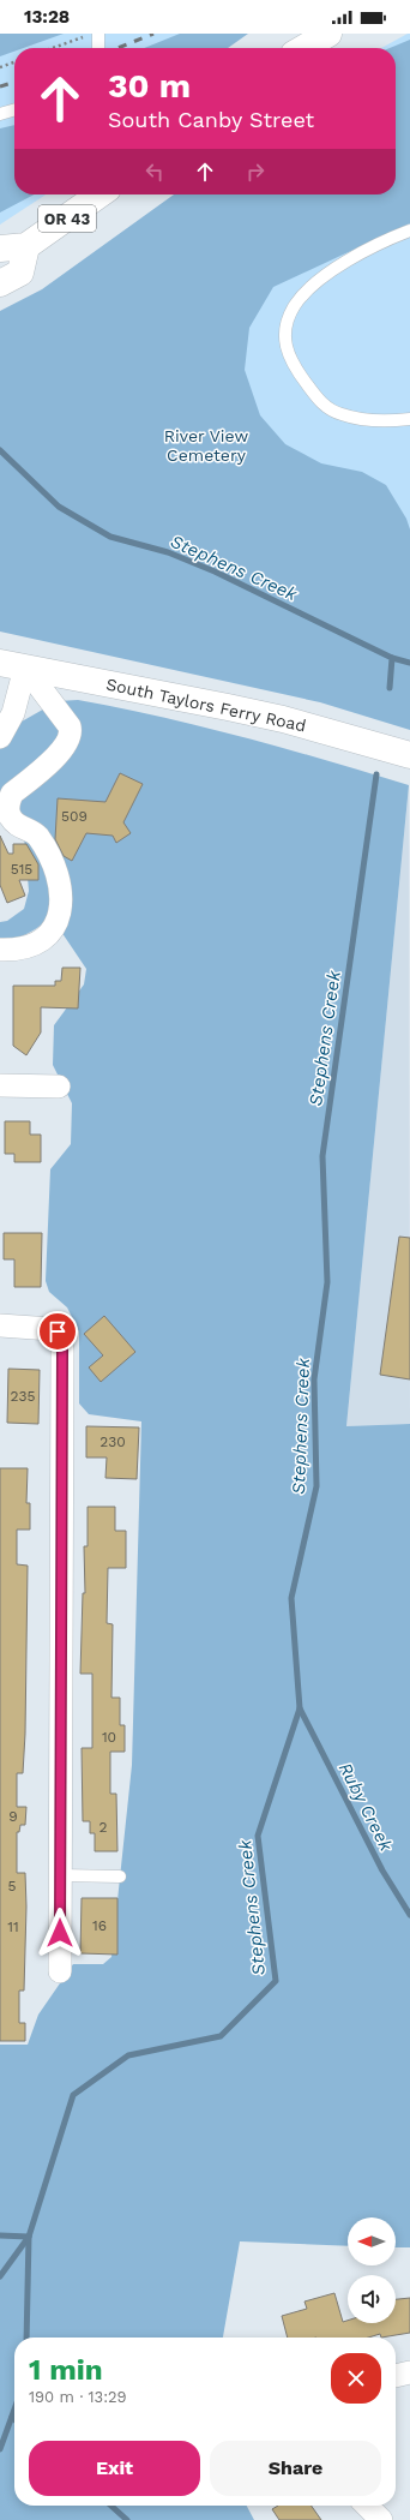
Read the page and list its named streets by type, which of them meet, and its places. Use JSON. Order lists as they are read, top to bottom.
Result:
{
  "streets": {
    "main road": ["OR 43", "South Taylors Ferry Road"]
  },
  "water": ["Stephens Creek", "Ruby Creek"],
  "parks": ["River View Cemetery"],
  "house_numbers": [
    "509",
    "515",
    "235",
    "230",
    "10",
    "9",
    "2",
    "5",
    "16",
    "11"
  ],
  "north": "left",
  "page": {
    "status": "13:28",
    "turn": ["30 m", "South Canby Street"],
    "heading": ["1 min", "190 m · 13:29"],
    "buttons": ["Exit", "Share"]
  }
}
